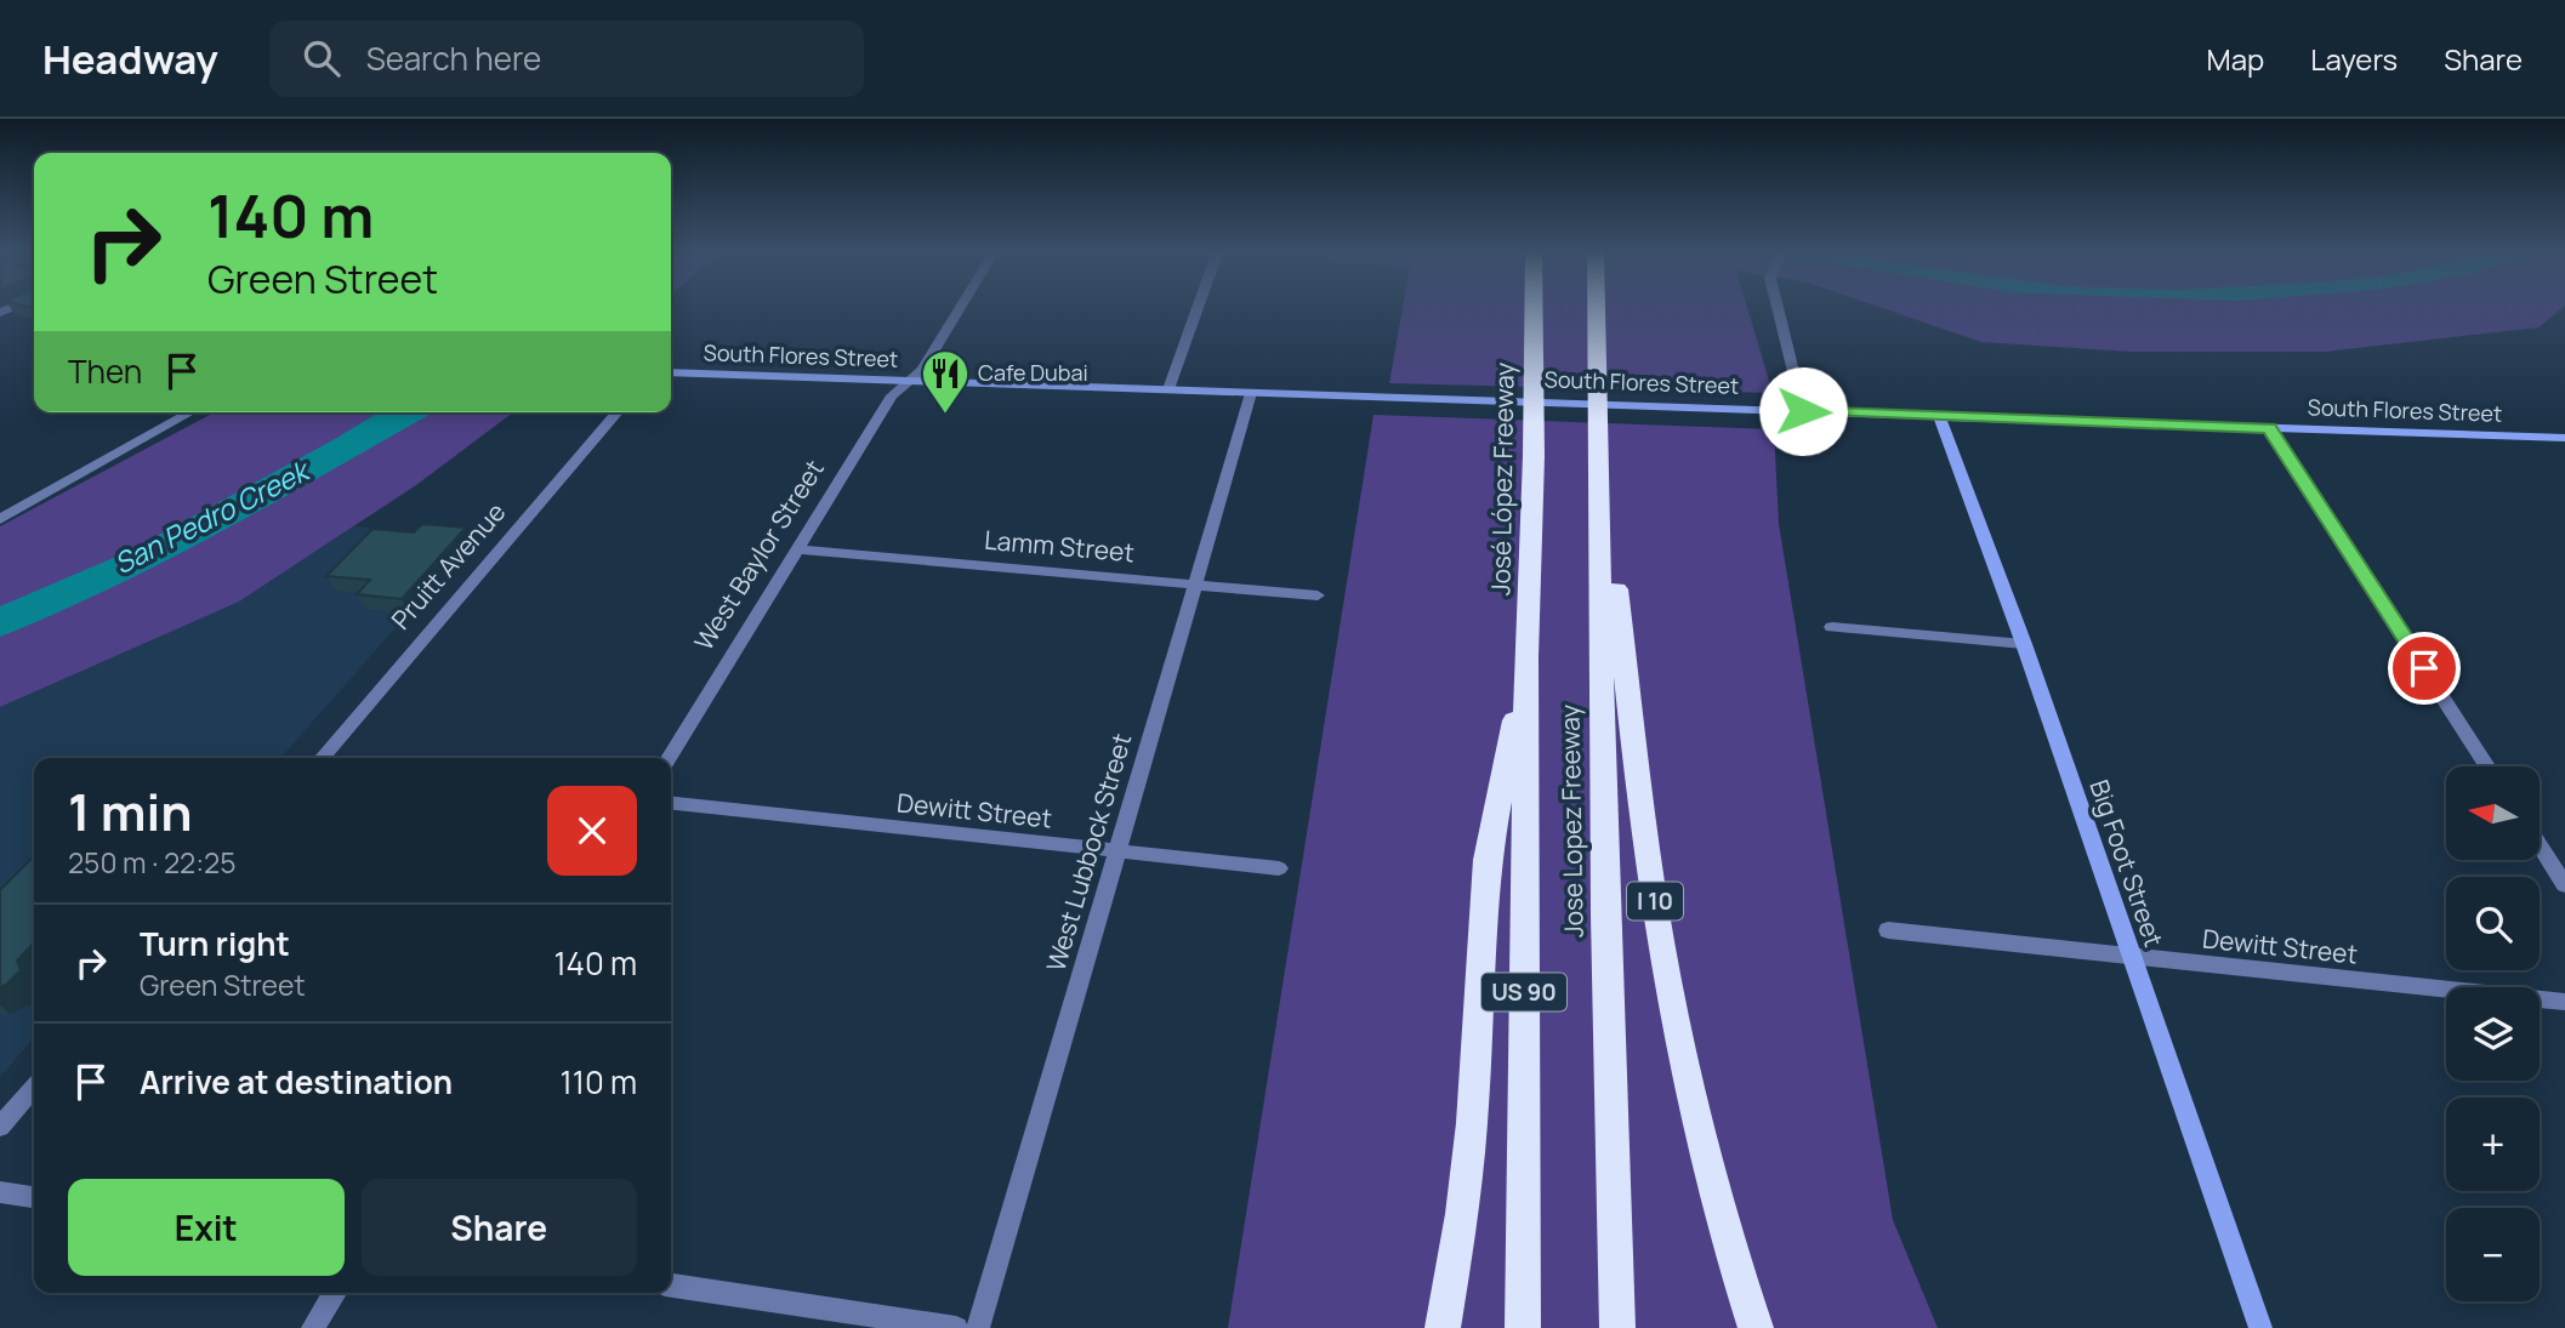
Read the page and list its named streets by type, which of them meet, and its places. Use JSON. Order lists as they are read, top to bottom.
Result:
{
  "streets": {
    "highway": [
      "José López Freeway",
      "Jose Lopez Freeway",
      "I 10",
      "US 90"
    ],
    "main road": ["South Flores Street", "Big Foot Street"],
    "street": [
      "Lamm Street",
      "West Baylor Street",
      "Pruitt Avenue",
      "Dewitt Street",
      "West Lubbock Street"
    ]
  },
  "crossings": [
    ["South Flores Street", "West Baylor Street"],
    ["South Flores Street", "West Lubbock Street"],
    ["South Flores Street", "Big Foot Street"],
    ["José López Freeway", "Jose Lopez Freeway"],
    ["Lamm Street", "West Baylor Street"],
    ["Lamm Street", "West Lubbock Street"],
    ["Dewitt Street", "West Lubbock Street"],
    ["Dewitt Street", "Big Foot Street"],
    ["Jose Lopez Freeway", "I 10"]
  ],
  "water": ["San Pedro Creek"],
  "places": {
    "restaurant": ["Cafe Dubai"]
  },
  "north": "left",
  "page": {
    "header": "Headway",
    "search": "Search here",
    "nav": ["Map", "Layers", "Share"],
    "turn": ["140 m", "Green Street"],
    "then": "Then",
    "heading": ["1 min", "250 m · 22:25"],
    "map_buttons": ["+", "−"],
    "list": [
      {
        "name": "Turn right",
        "note": "Green Street",
        "value": "140 m"
      },
      {
        "name": "Arrive at destination",
        "value": "110 m"
      }
    ],
    "buttons": ["Exit", "Share"]
  }
}
